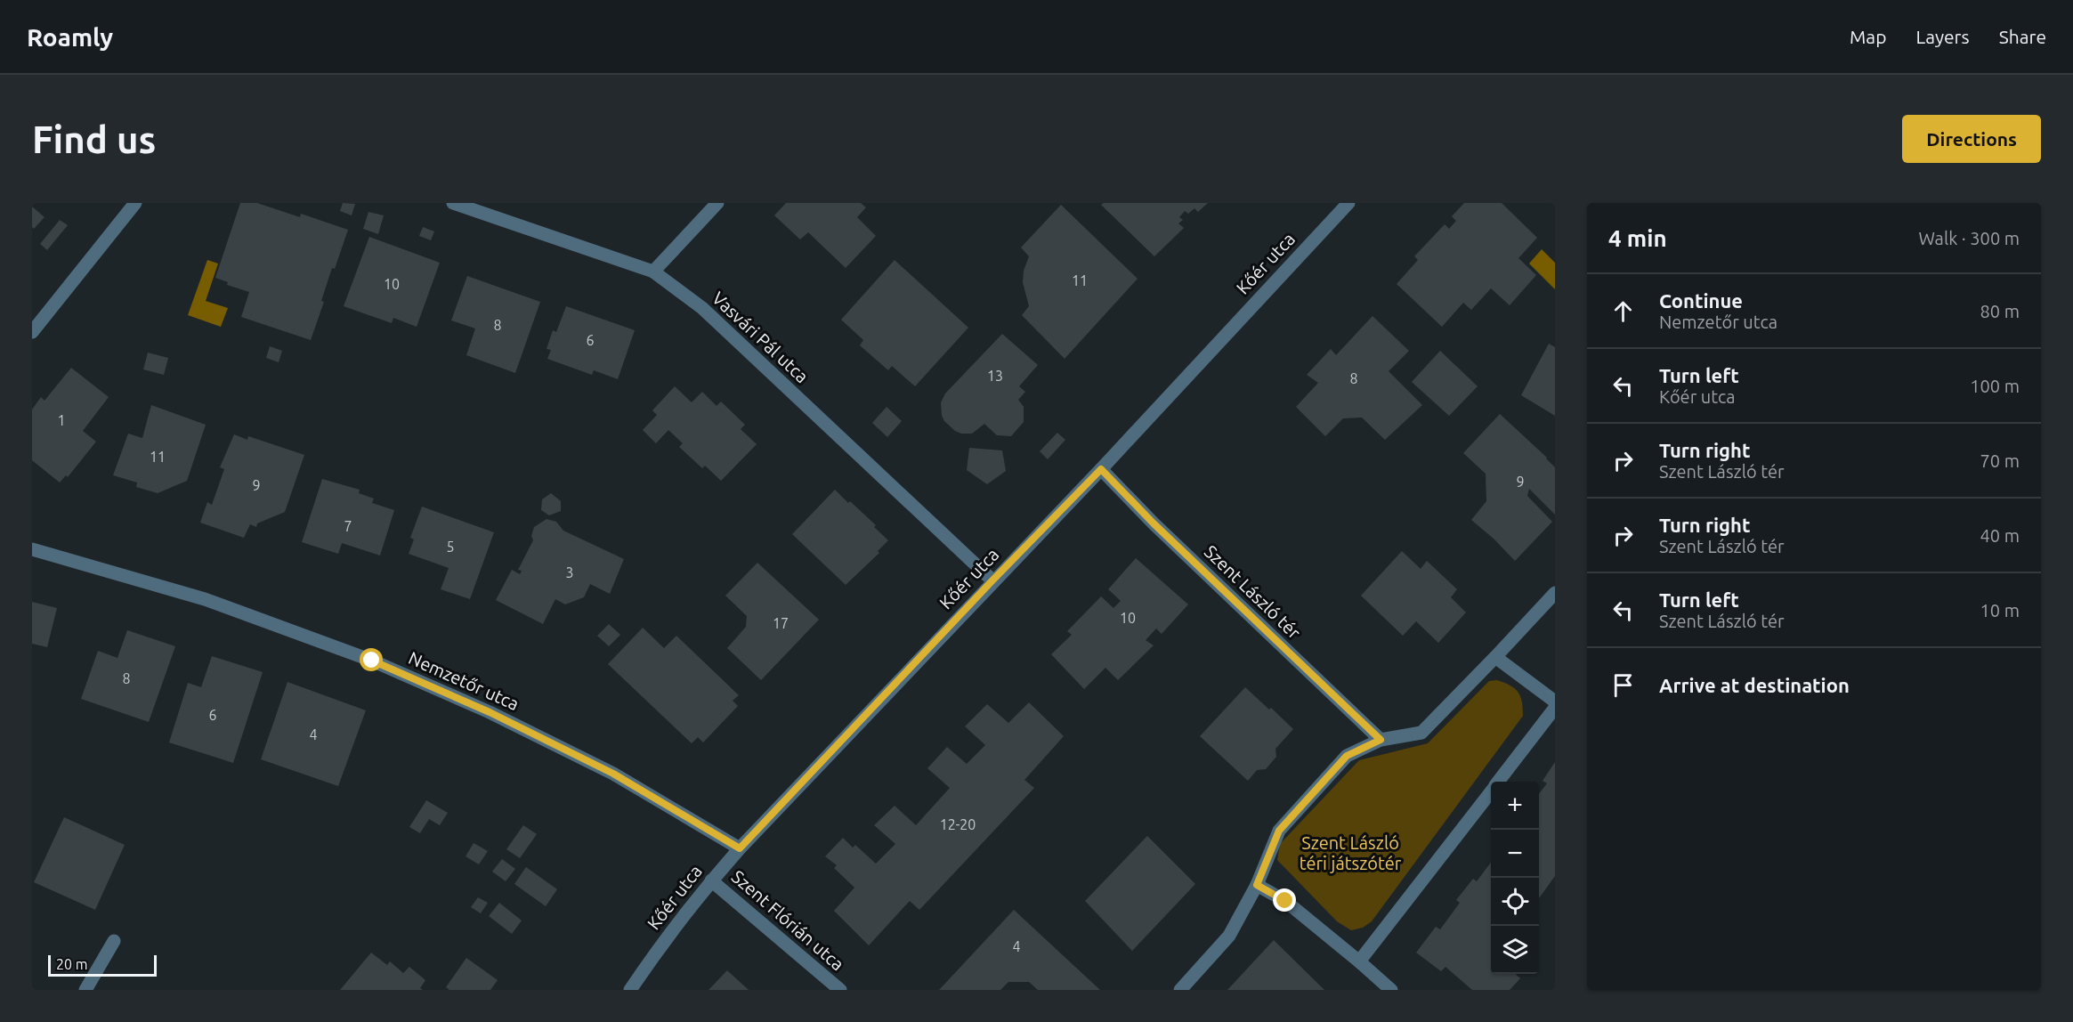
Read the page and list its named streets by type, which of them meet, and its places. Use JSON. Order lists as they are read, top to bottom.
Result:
{
  "streets": {
    "street": [
      "Kőér utca",
      "Vasvári Pál utca",
      "Szent László tér",
      "Nemzetőr utca",
      "Szent Flórián utca"
    ]
  },
  "crossings": [
    ["Kőér utca", "Vasvári Pál utca"],
    ["Kőér utca", "Szent László tér"],
    ["Kőér utca", "Nemzetőr utca"],
    ["Kőér utca", "Szent Flórián utca"]
  ],
  "parks": ["Szent László téri játszótér"],
  "house_numbers": [
    "11",
    "10",
    "8",
    "6",
    "13",
    "8",
    "1",
    "11",
    "9",
    "9",
    "7",
    "5",
    "3",
    "10",
    "17",
    "8",
    "6",
    "4",
    "12-20",
    "4"
  ],
  "scale_bar": "20 m",
  "page": {
    "header": "Roamly",
    "nav": ["Map", "Layers", "Share"],
    "buttons": "Directions",
    "title": "Find us",
    "heading": ["4 min", "Walk · 300 m"],
    "list": [
      ["Continue", "Nemzetőr utca", "80 m"],
      ["Turn left", "Kőér utca", "100 m"],
      ["Turn right", "Szent László tér", "70 m"],
      ["Turn right", "Szent László tér", "40 m"],
      ["Turn left", "Szent László tér", "10 m"],
      "Arrive at destination"
    ],
    "map_buttons": ["+", "−"],
    "scale": "20 m"
  }
}
